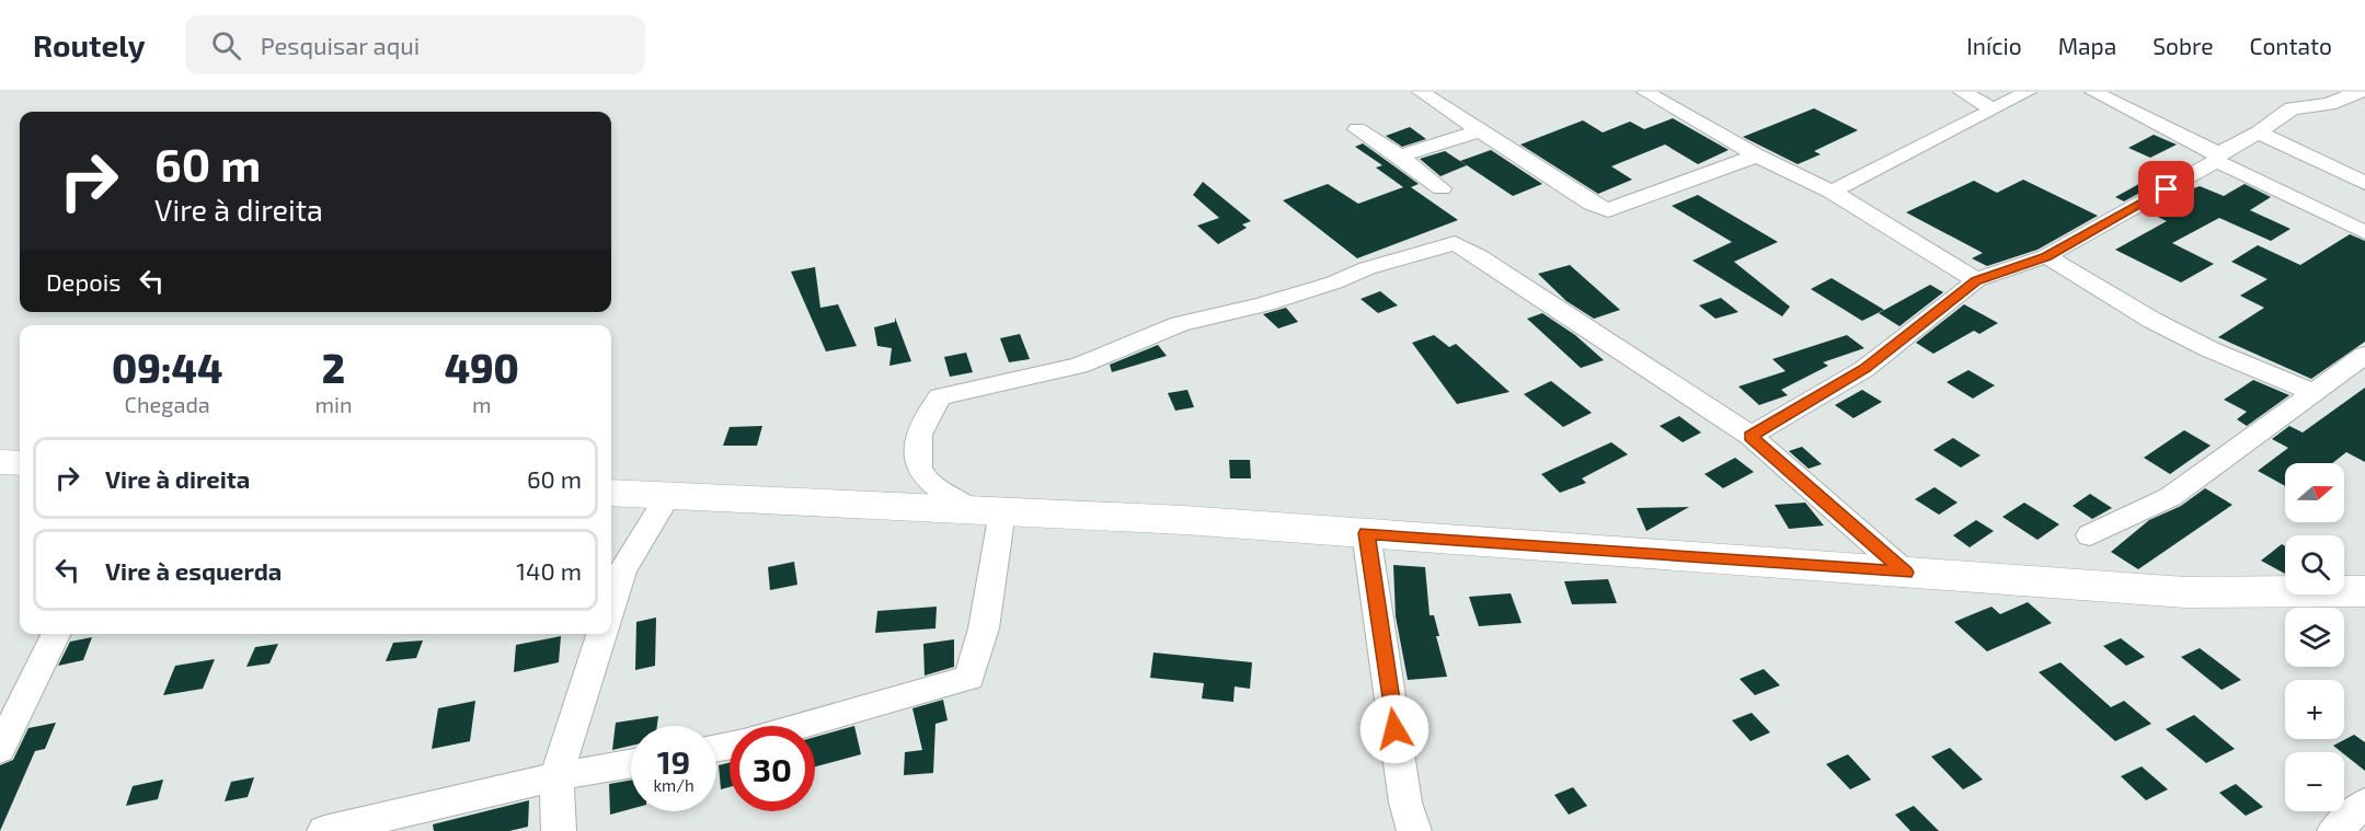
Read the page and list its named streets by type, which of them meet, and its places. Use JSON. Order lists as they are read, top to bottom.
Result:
{
  "north": "right",
  "page": {
    "header": "Routely",
    "search": "Pesquisar aqui",
    "nav": [
      "Início",
      "Mapa",
      "Sobre",
      "Contato"
    ],
    "turn": ["60 m", "Vire à direita"],
    "then": "Depois",
    "eta": [
      "09:44",
      "Chegada",
      "2",
      "min",
      "490",
      "m"
    ],
    "list": [
      {
        "name": "Vire à direita",
        "value": "60 m"
      },
      {
        "name": "Vire à esquerda",
        "value": "140 m"
      }
    ],
    "map_buttons": ["+", "−"],
    "speed": "19 km/h",
    "limit": "30"
  }
}
